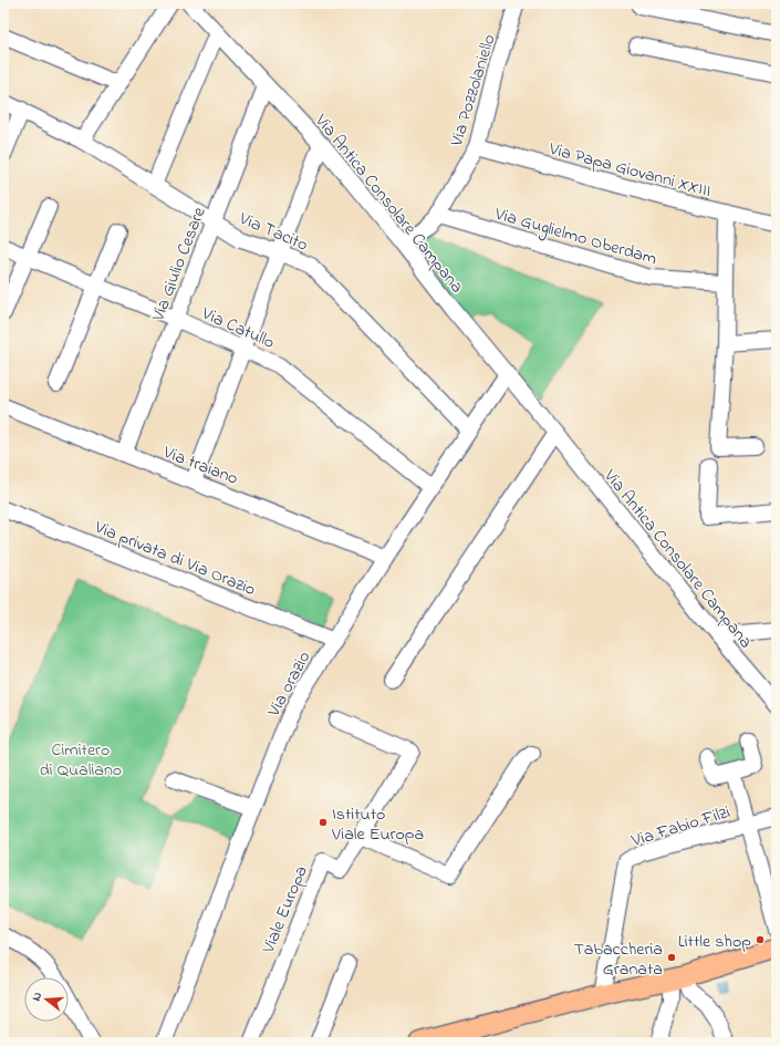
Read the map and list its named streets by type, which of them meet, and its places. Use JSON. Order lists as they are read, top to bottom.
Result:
{
  "streets": {
    "street": [
      "Via Pozzolaniello",
      "Via Papa Giovanni XXIII",
      "Via Antica Consolare Campana",
      "Via Tacito",
      "Via Guglielmo Oberdam",
      "Via Giulio Cesare",
      "Via Catullo",
      "Via traiano",
      "Via privata di Via Orazio",
      "Via orazio",
      "Via Fabio Filzi",
      "Viale Europa"
    ]
  },
  "crossings": [
    ["Via Pozzolaniello", "Via Papa Giovanni XXIII"],
    ["Via Pozzolaniello", "Via Antica Consolare Campana"],
    ["Via Pozzolaniello", "Via Guglielmo Oberdam"],
    ["Via Antica Consolare Campana", "Via Giulio Cesare"],
    ["Via Antica Consolare Campana", "Via orazio"],
    ["Via Tacito", "Via Giulio Cesare"],
    ["Via Tacito", "Via orazio"],
    ["Via Giulio Cesare", "Via Catullo"],
    ["Via Giulio Cesare", "Via traiano"],
    ["Via Catullo", "Via orazio"],
    ["Via traiano", "Via orazio"],
    ["Via privata di Via Orazio", "Via orazio"]
  ],
  "parks": ["Cimitero di Qualiano"],
  "places": ["Istituto Viale Europa", "Little shop", "Tabaccheria Granata"],
  "north": "left"
}
